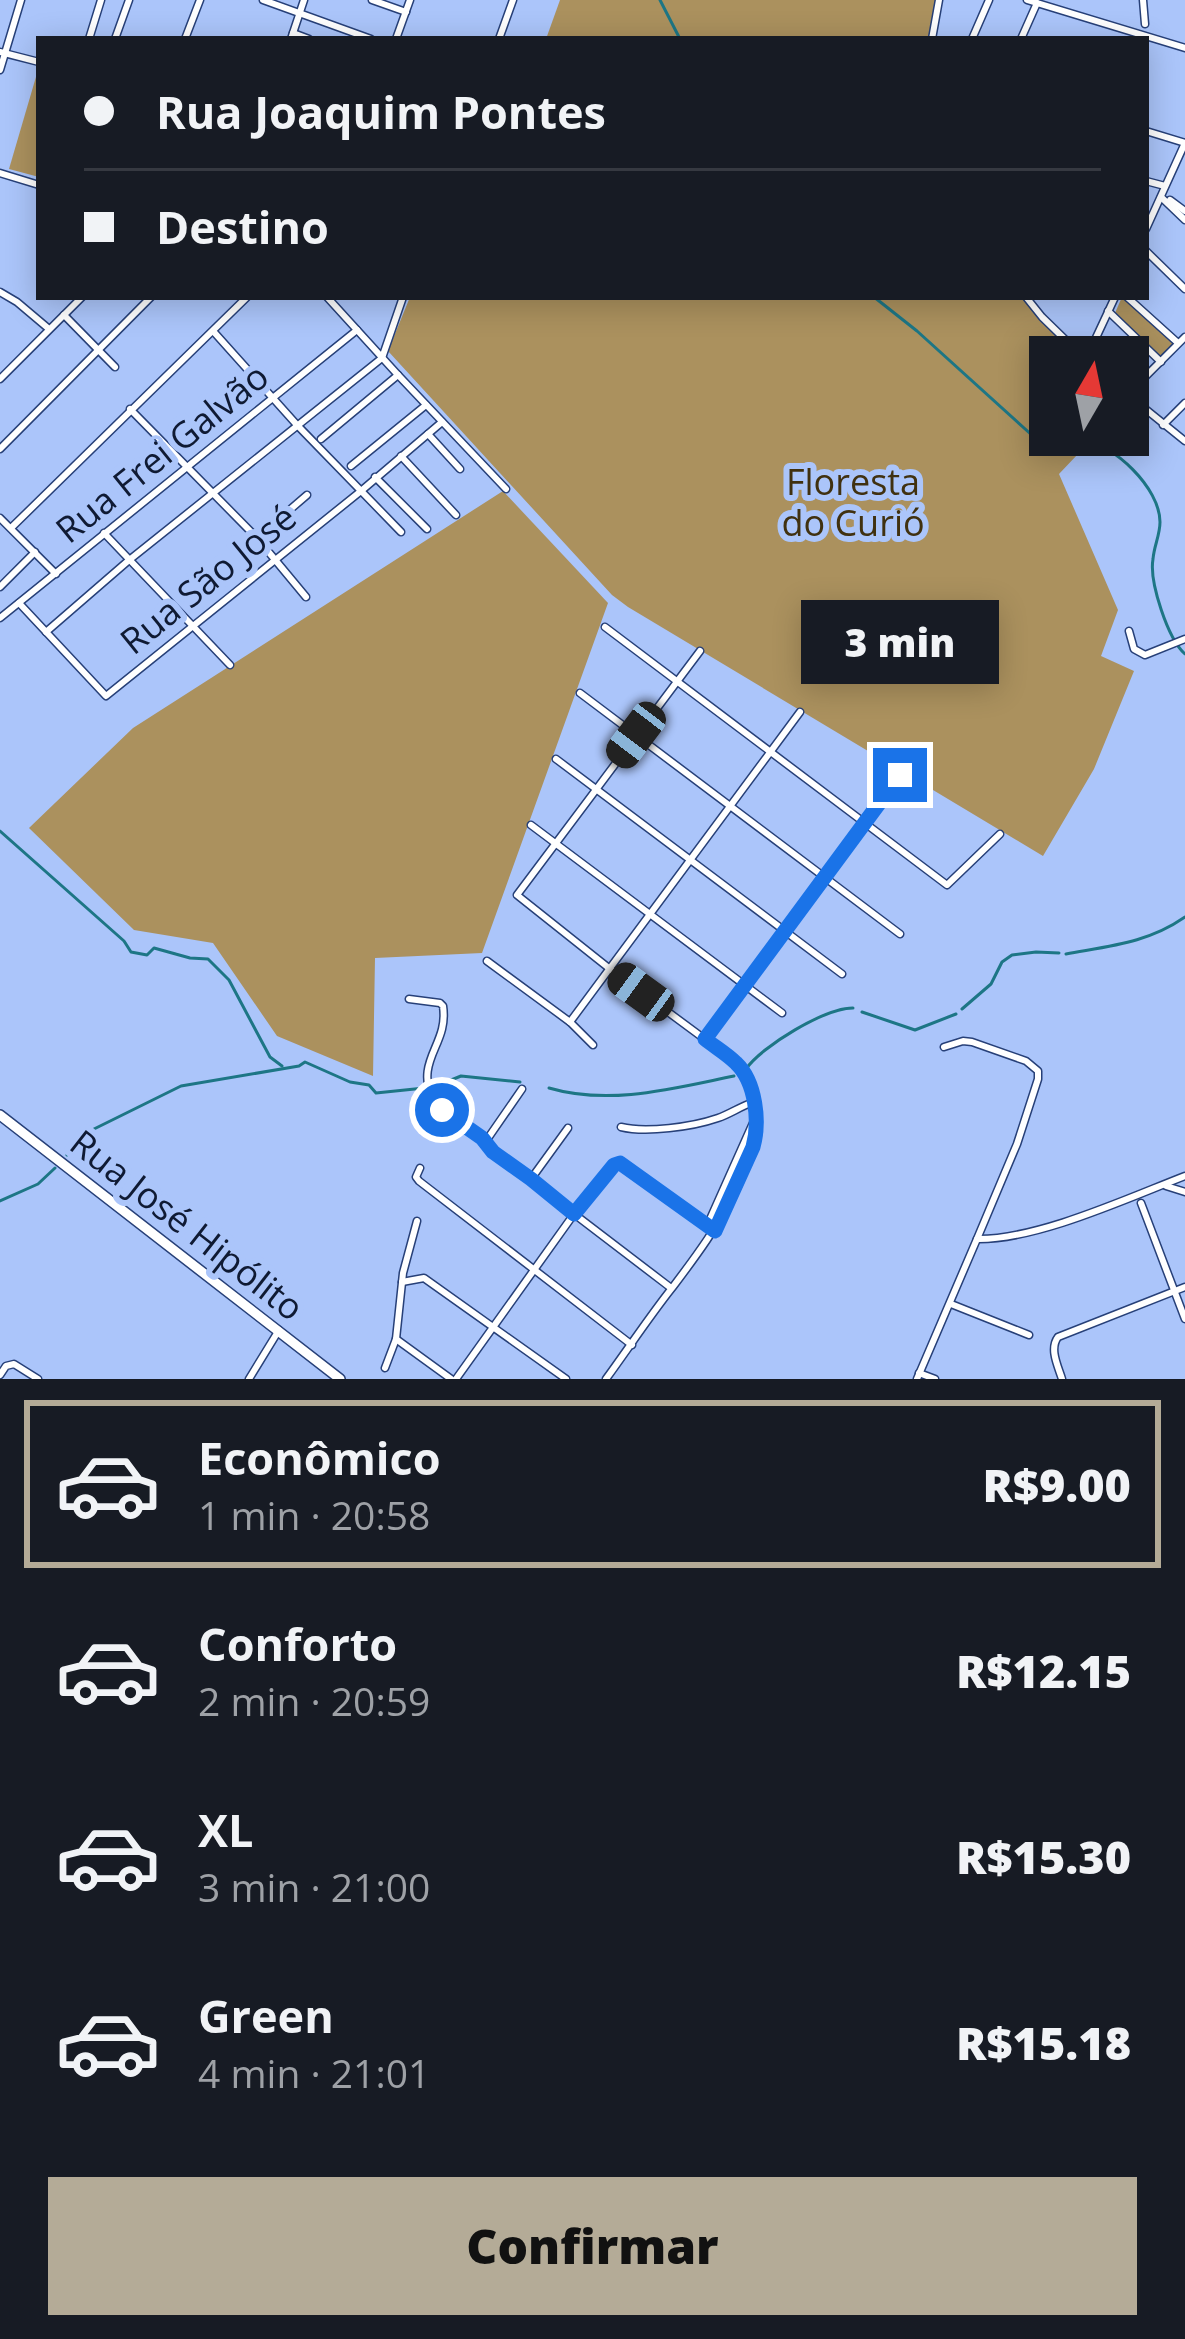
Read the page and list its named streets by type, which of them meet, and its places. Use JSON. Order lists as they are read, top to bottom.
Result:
{
  "streets": {
    "street": ["Rua Frei Galvão", "Rua São José", "Rua José Hipólito"]
  },
  "crossings": [
    ["Rua Frei Galvão", "Rua São José"]
  ],
  "parks": ["Floresta do Curió"],
  "north": "top",
  "page": {
    "banner": ["Rua Joaquim Pontes", "Destino"],
    "bubble": "3 min",
    "list": [
      {
        "name": "Econômico",
        "note": "1 min · 20:58",
        "value": "R$9.00"
      },
      {
        "name": "Conforto",
        "note": "2 min · 20:59",
        "value": "R$12.15"
      },
      {
        "name": "XL",
        "note": "3 min · 21:00",
        "value": "R$15.30"
      },
      {
        "name": "Green",
        "note": "4 min · 21:01",
        "value": "R$15.18"
      }
    ],
    "buttons": "Confirmar"
  }
}
